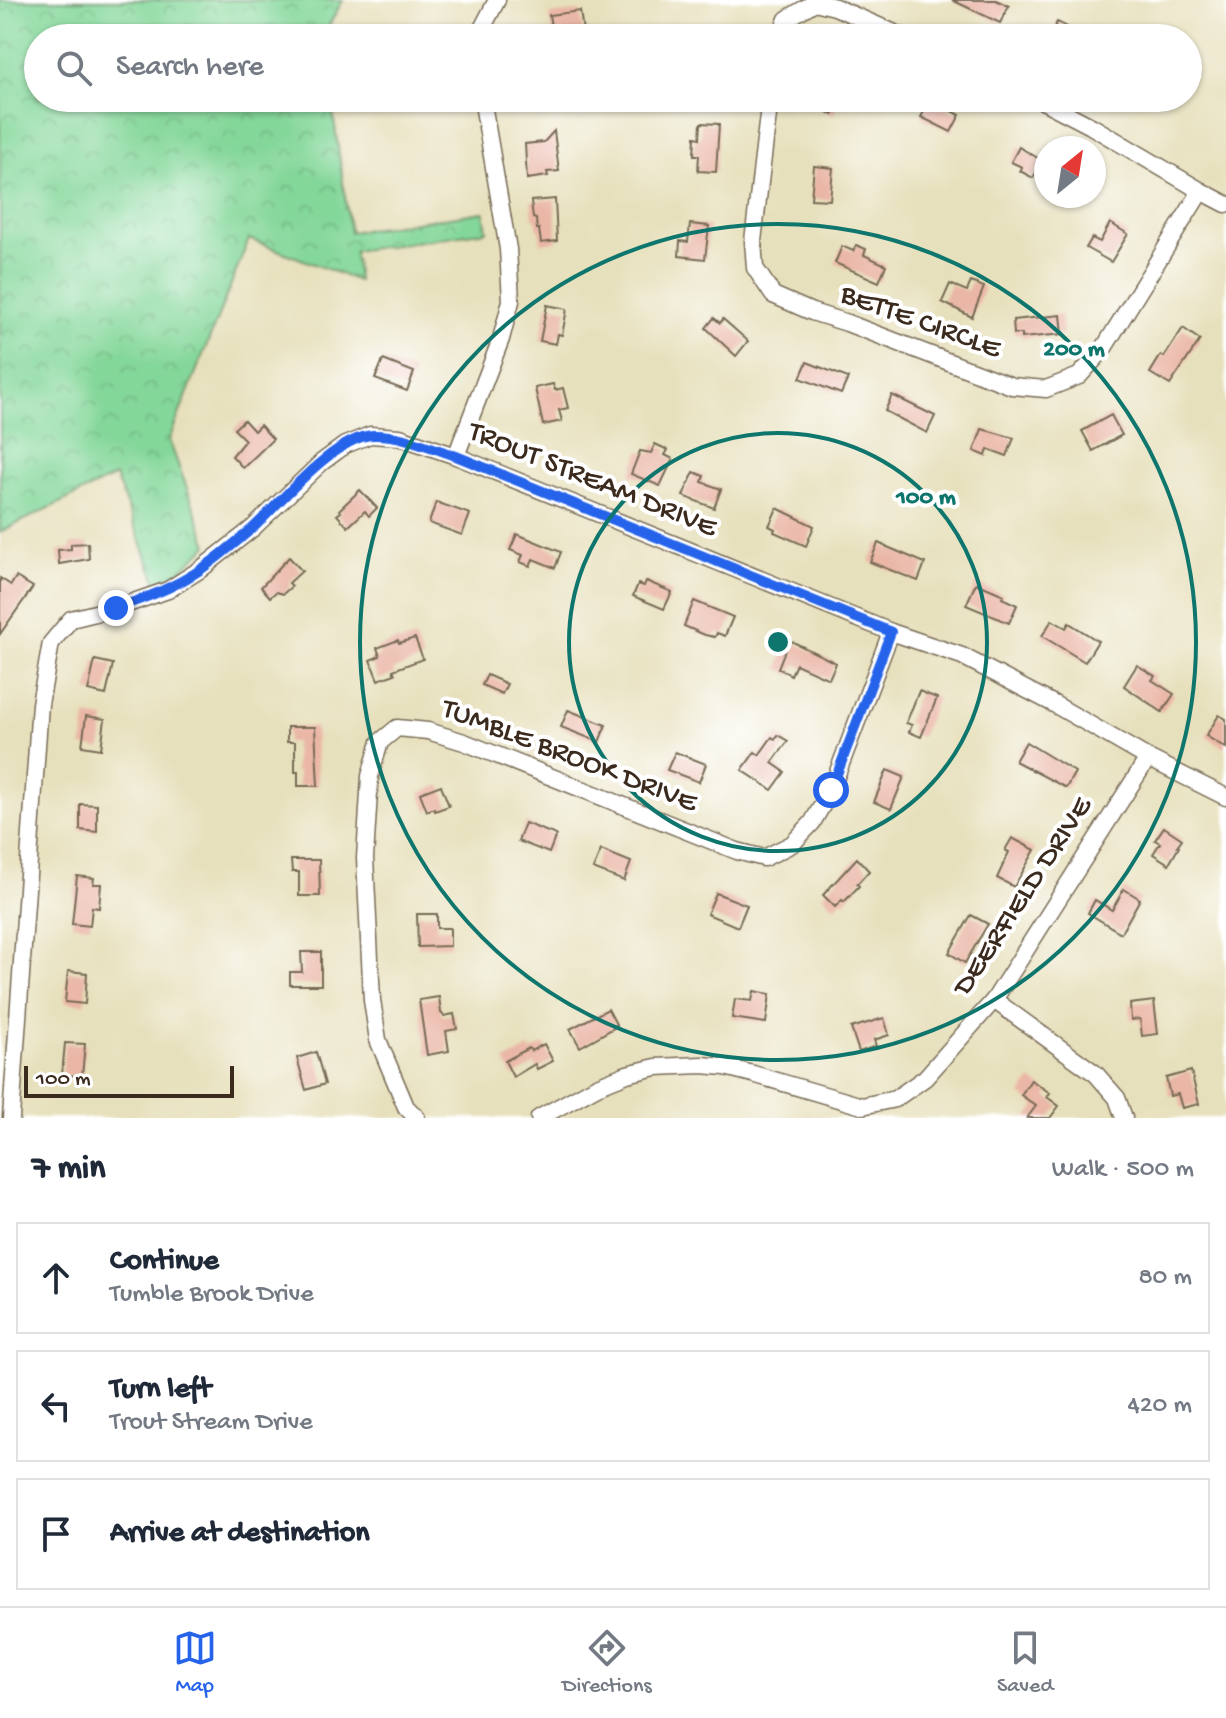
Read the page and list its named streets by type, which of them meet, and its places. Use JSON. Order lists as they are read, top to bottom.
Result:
{
  "streets": {
    "street": [
      "BETTE CIRCLE",
      "TROUT STREAM DRIVE",
      "TUMBLE BROOK DRIVE",
      "DEERFIELD DRIVE"
    ]
  },
  "crossings": [
    ["TROUT STREAM DRIVE", "TUMBLE BROOK DRIVE"],
    ["TROUT STREAM DRIVE", "DEERFIELD DRIVE"]
  ],
  "scale_bar": "100 m",
  "north": "top right",
  "page": {
    "search": "Search here",
    "scale": "100 m",
    "heading": ["7 min", "Walk · 500 m"],
    "list": [
      ["Continue", "Tumble Brook Drive", "80 m"],
      ["Turn left", "Trout Stream Drive", "420 m"],
      "Arrive at destination"
    ],
    "nav": ["Map", "Directions", "Saved"]
  },
  "rings": ["200 m", "100 m"]
}
